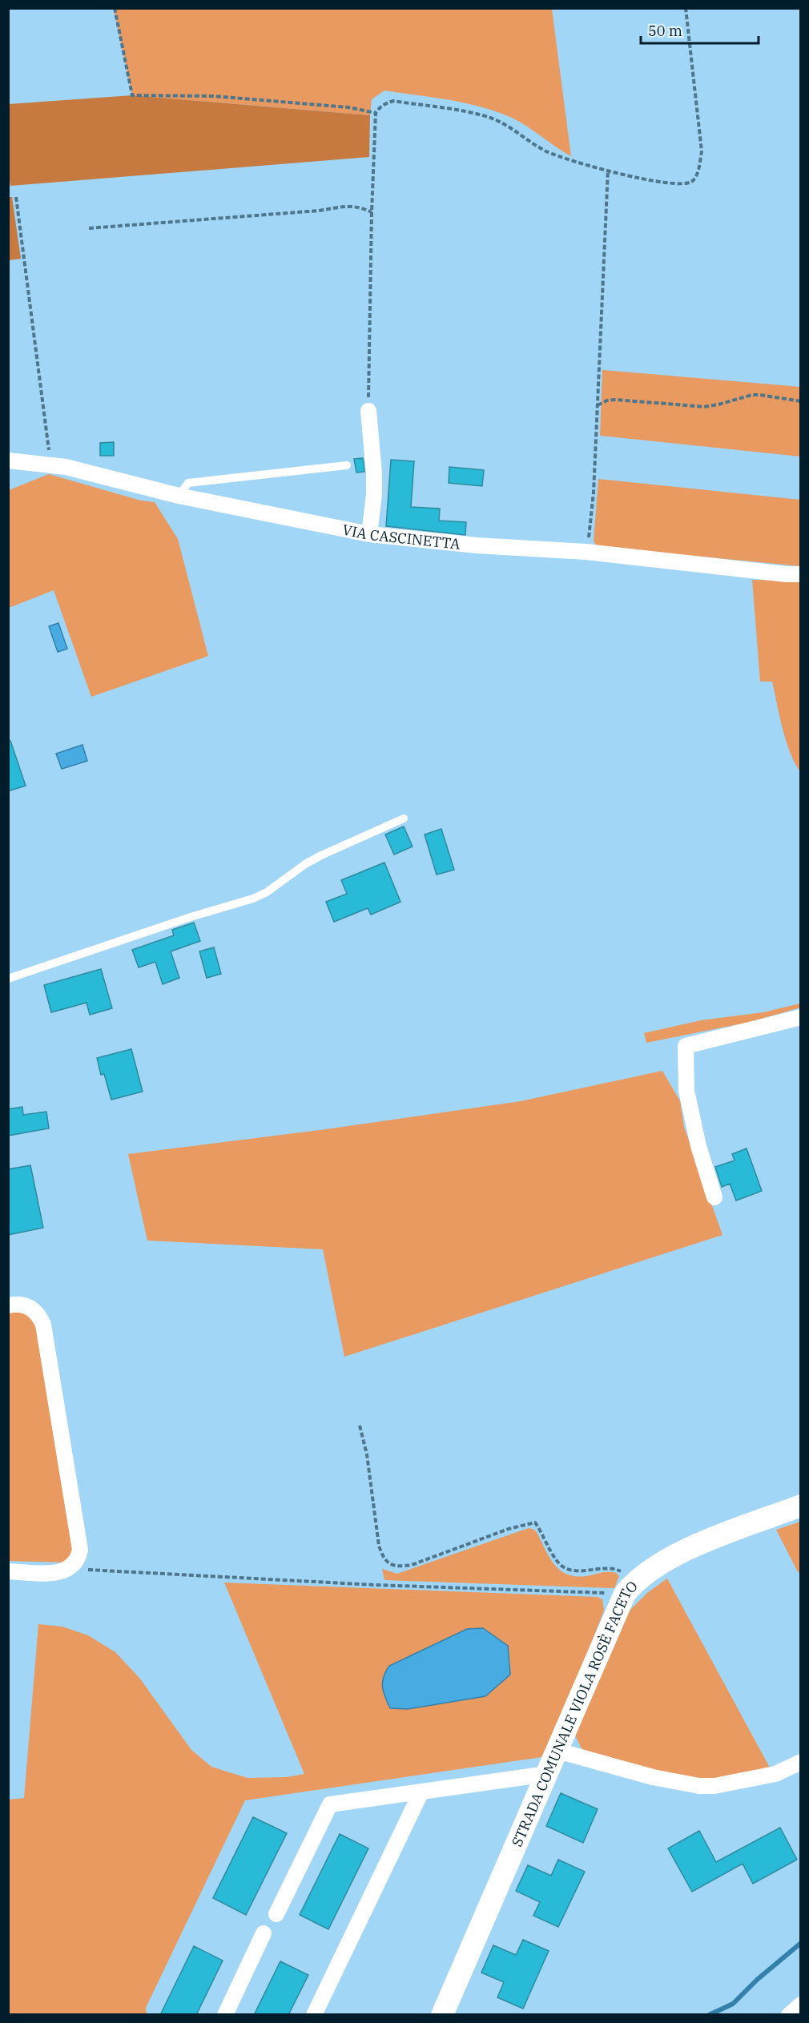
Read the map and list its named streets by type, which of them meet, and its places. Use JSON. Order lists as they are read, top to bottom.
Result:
{
  "streets": {
    "street": ["VIA CASCINETTA", "STRADA COMUNALE VIOLA ROSÈ FACETO"]
  },
  "scale_bar": "50 m"
}
